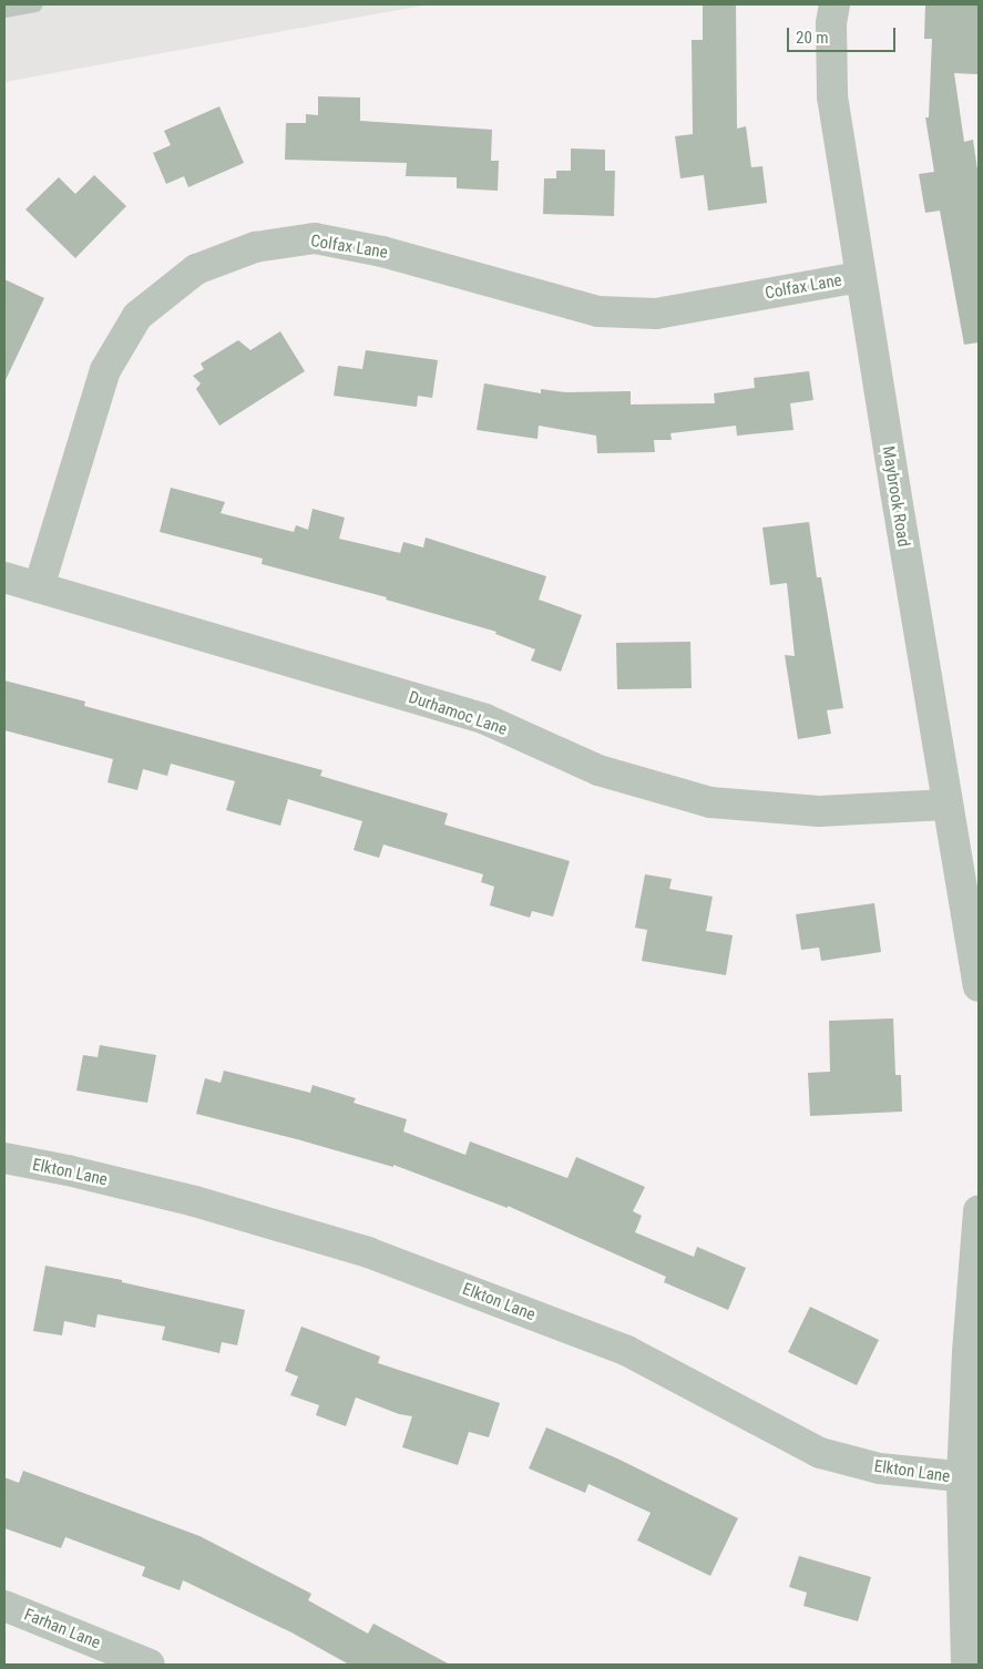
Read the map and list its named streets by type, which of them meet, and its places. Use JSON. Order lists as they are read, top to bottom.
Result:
{
  "streets": {
    "street": [
      "Colfax Lane",
      "Maybrook Road",
      "Durhamoc Lane",
      "Elkton Lane",
      "Farhan Lane"
    ]
  },
  "crossings": [
    ["Colfax Lane", "Maybrook Road"],
    ["Colfax Lane", "Durhamoc Lane"],
    ["Maybrook Road", "Durhamoc Lane"]
  ],
  "scale_bar": "20 m"
}
